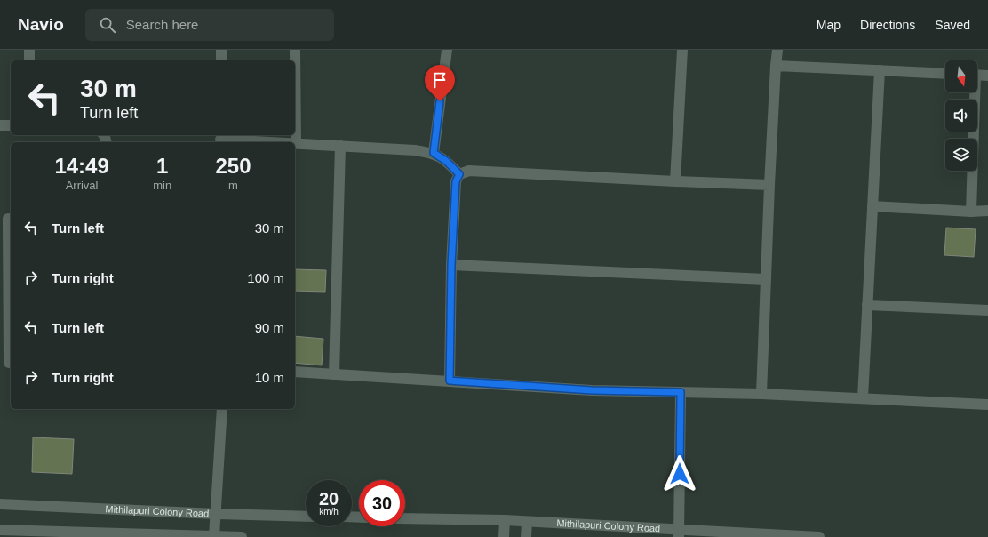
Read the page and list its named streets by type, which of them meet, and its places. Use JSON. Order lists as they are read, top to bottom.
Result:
{
  "streets": {
    "street": ["Mithilapuri Colony Road"]
  },
  "north": "bottom",
  "page": {
    "header": "Navio",
    "search": "Search here",
    "nav": ["Map", "Directions", "Saved"],
    "turn": ["30 m", "Turn left"],
    "eta": [
      "14:49",
      "Arrival",
      "1",
      "min",
      "250",
      "m"
    ],
    "list": [
      {
        "name": "Turn left",
        "value": "30 m"
      },
      {
        "name": "Turn right",
        "value": "100 m"
      },
      {
        "name": "Turn left",
        "value": "90 m"
      },
      {
        "name": "Turn right",
        "value": "10 m"
      }
    ],
    "speed": "20 km/h",
    "limit": "30"
  }
}
